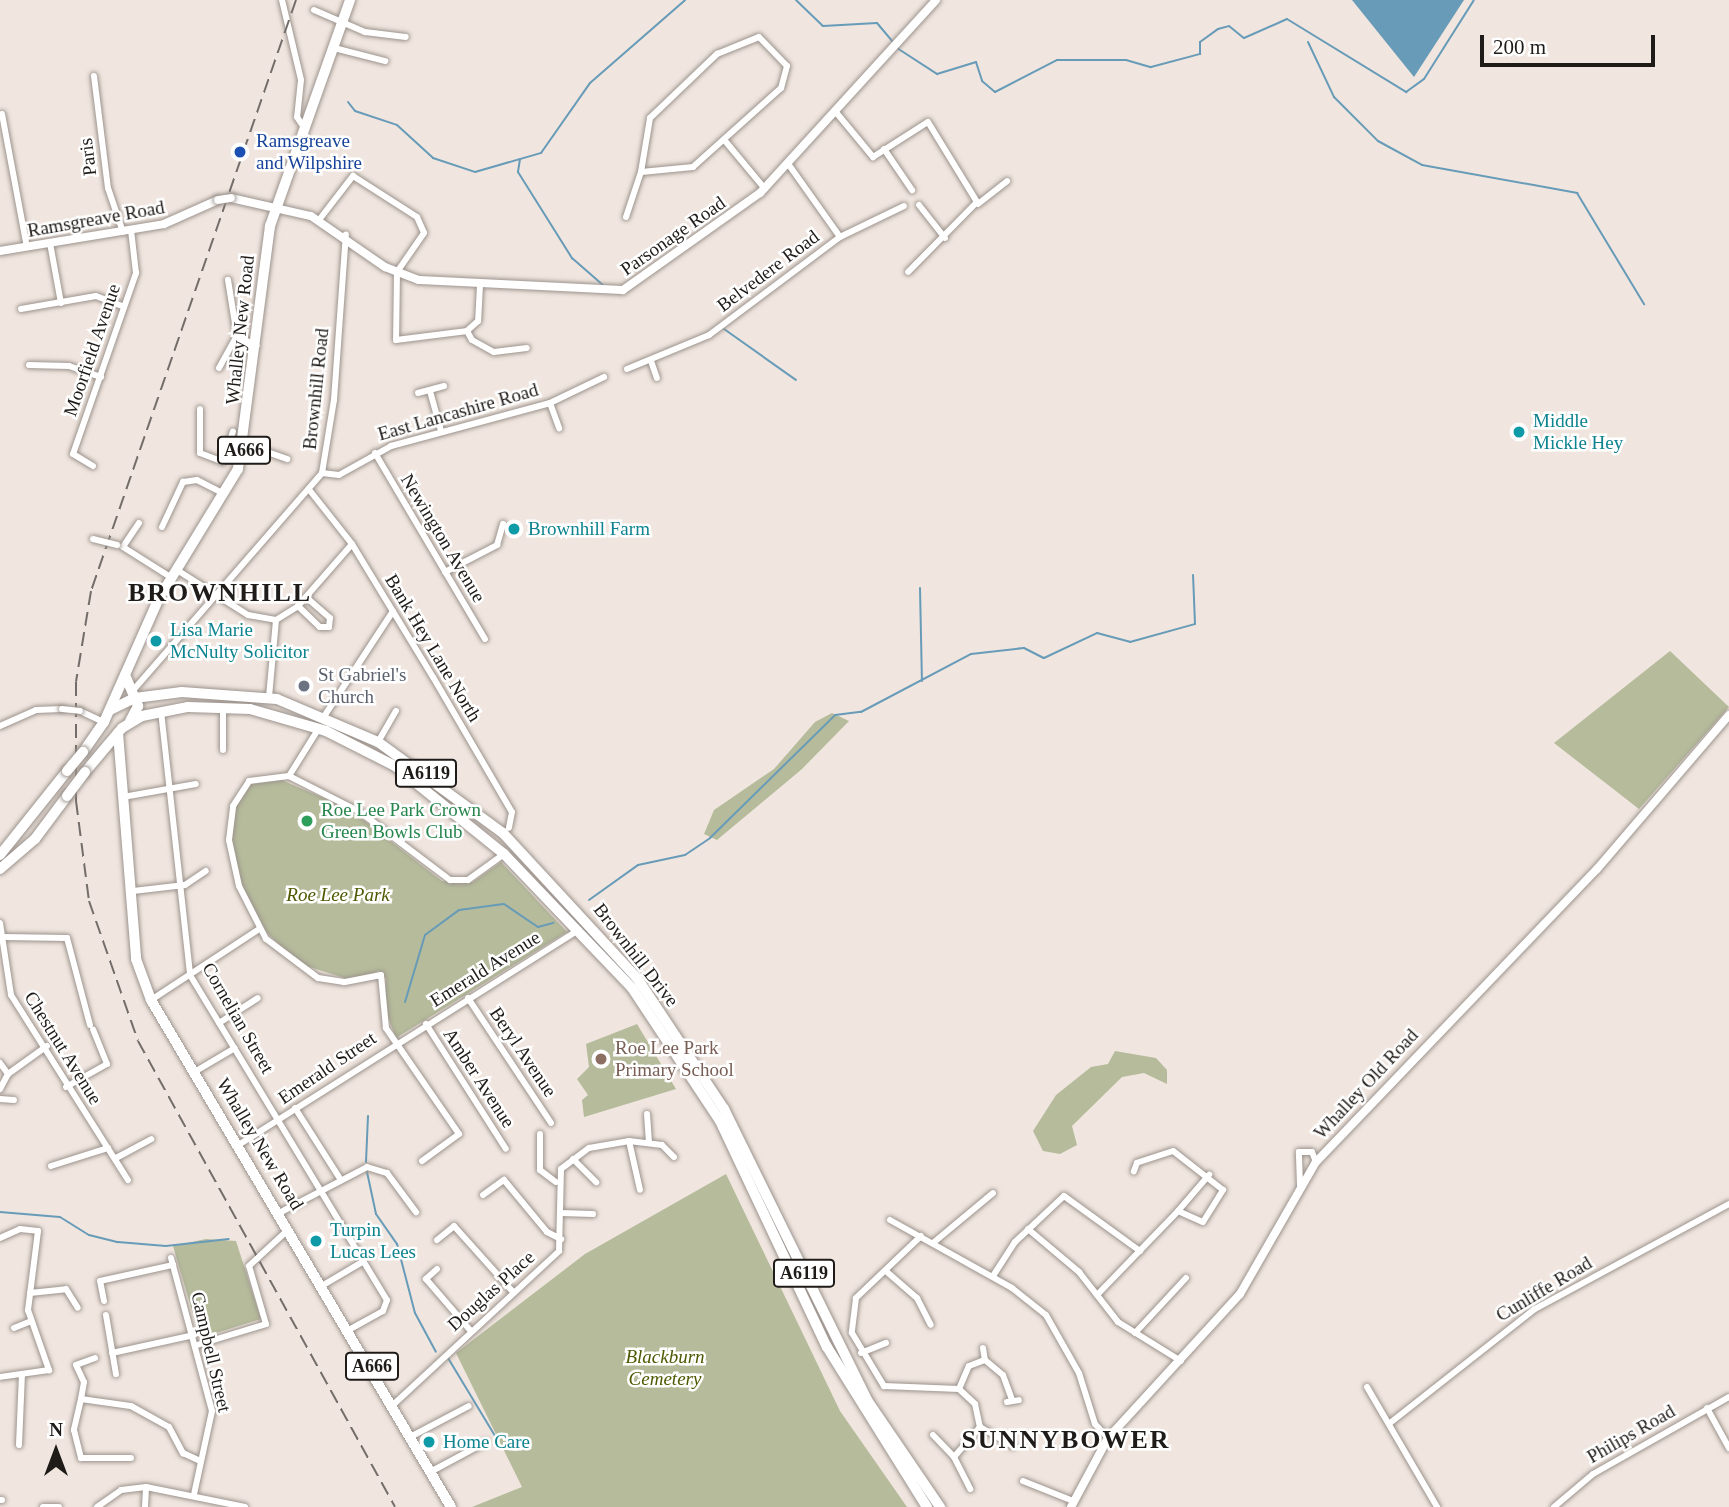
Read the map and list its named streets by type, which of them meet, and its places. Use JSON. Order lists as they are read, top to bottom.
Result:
{
  "streets": {
    "highway": [
      "Whalley New Road",
      "A666",
      "A6119",
      "Brownhill Drive"
    ],
    "street": [
      "Paris",
      "Ramsgreave Road",
      "Parsonage Road",
      "Belvedere Road",
      "Moorfield Avenue",
      "Brownhill Road",
      "East Lancashire Road",
      "Newington Avenue",
      "Bank Hey Lane North",
      "Emerald Avenue",
      "Cornelian Street",
      "Chestnut Avenue",
      "Beryl Avenue",
      "Emerald Street",
      "Amber Avenue",
      "Whalley Old Road",
      "Cunliffe Road",
      "Douglas Place",
      "Campbell Street",
      "Philips Road"
    ]
  },
  "crossings": [
    ["Paris", "Ramsgreave Road"],
    ["Paris", "Moorfield Avenue"],
    ["Ramsgreave Road", "Parsonage Road"],
    ["Ramsgreave Road", "Whalley New Road"],
    ["Ramsgreave Road", "Moorfield Avenue"],
    ["Parsonage Road", "Whalley New Road"],
    ["Parsonage Road", "Brownhill Road"],
    ["Whalley New Road", "A666"],
    ["Whalley New Road", "A6119"],
    ["Whalley New Road", "Brownhill Drive"],
    ["Whalley New Road", "Cornelian Street"],
    ["Whalley New Road", "Emerald Street"],
    ["Whalley New Road", "Douglas Place"],
    ["Brownhill Road", "East Lancashire Road"],
    ["Brownhill Road", "A666"],
    ["Brownhill Road", "Bank Hey Lane North"],
    ["Brownhill Road", "A6119"],
    ["Brownhill Road", "Brownhill Drive"],
    ["East Lancashire Road", "Newington Avenue"],
    ["A666", "A6119"],
    ["A666", "Brownhill Drive"],
    ["A6119", "Brownhill Drive"],
    ["Brownhill Drive", "Emerald Avenue"],
    ["Brownhill Drive", "Cornelian Street"],
    ["Emerald Avenue", "Beryl Avenue"],
    ["Emerald Avenue", "Emerald Street"],
    ["Emerald Avenue", "Amber Avenue"],
    ["Cornelian Street", "Emerald Street"]
  ],
  "districts": ["BROWNHILL", "SUNNYBOWER"],
  "parks": ["Roe Lee Park", "Blackburn Cemetery"],
  "places": [
    "Ramsgreave and Wilpshire",
    "Middle Mickle Hey",
    "Brownhill Farm",
    "Lisa Marie McNulty Solicitor",
    "St Gabriel's Church",
    "Roe Lee Park Crown Green Bowls Club",
    "Roe Lee Park Primary School",
    "Turpin Lucas Lees",
    "Home Care"
  ],
  "scale_bar": "200 m",
  "north": "top"
}
